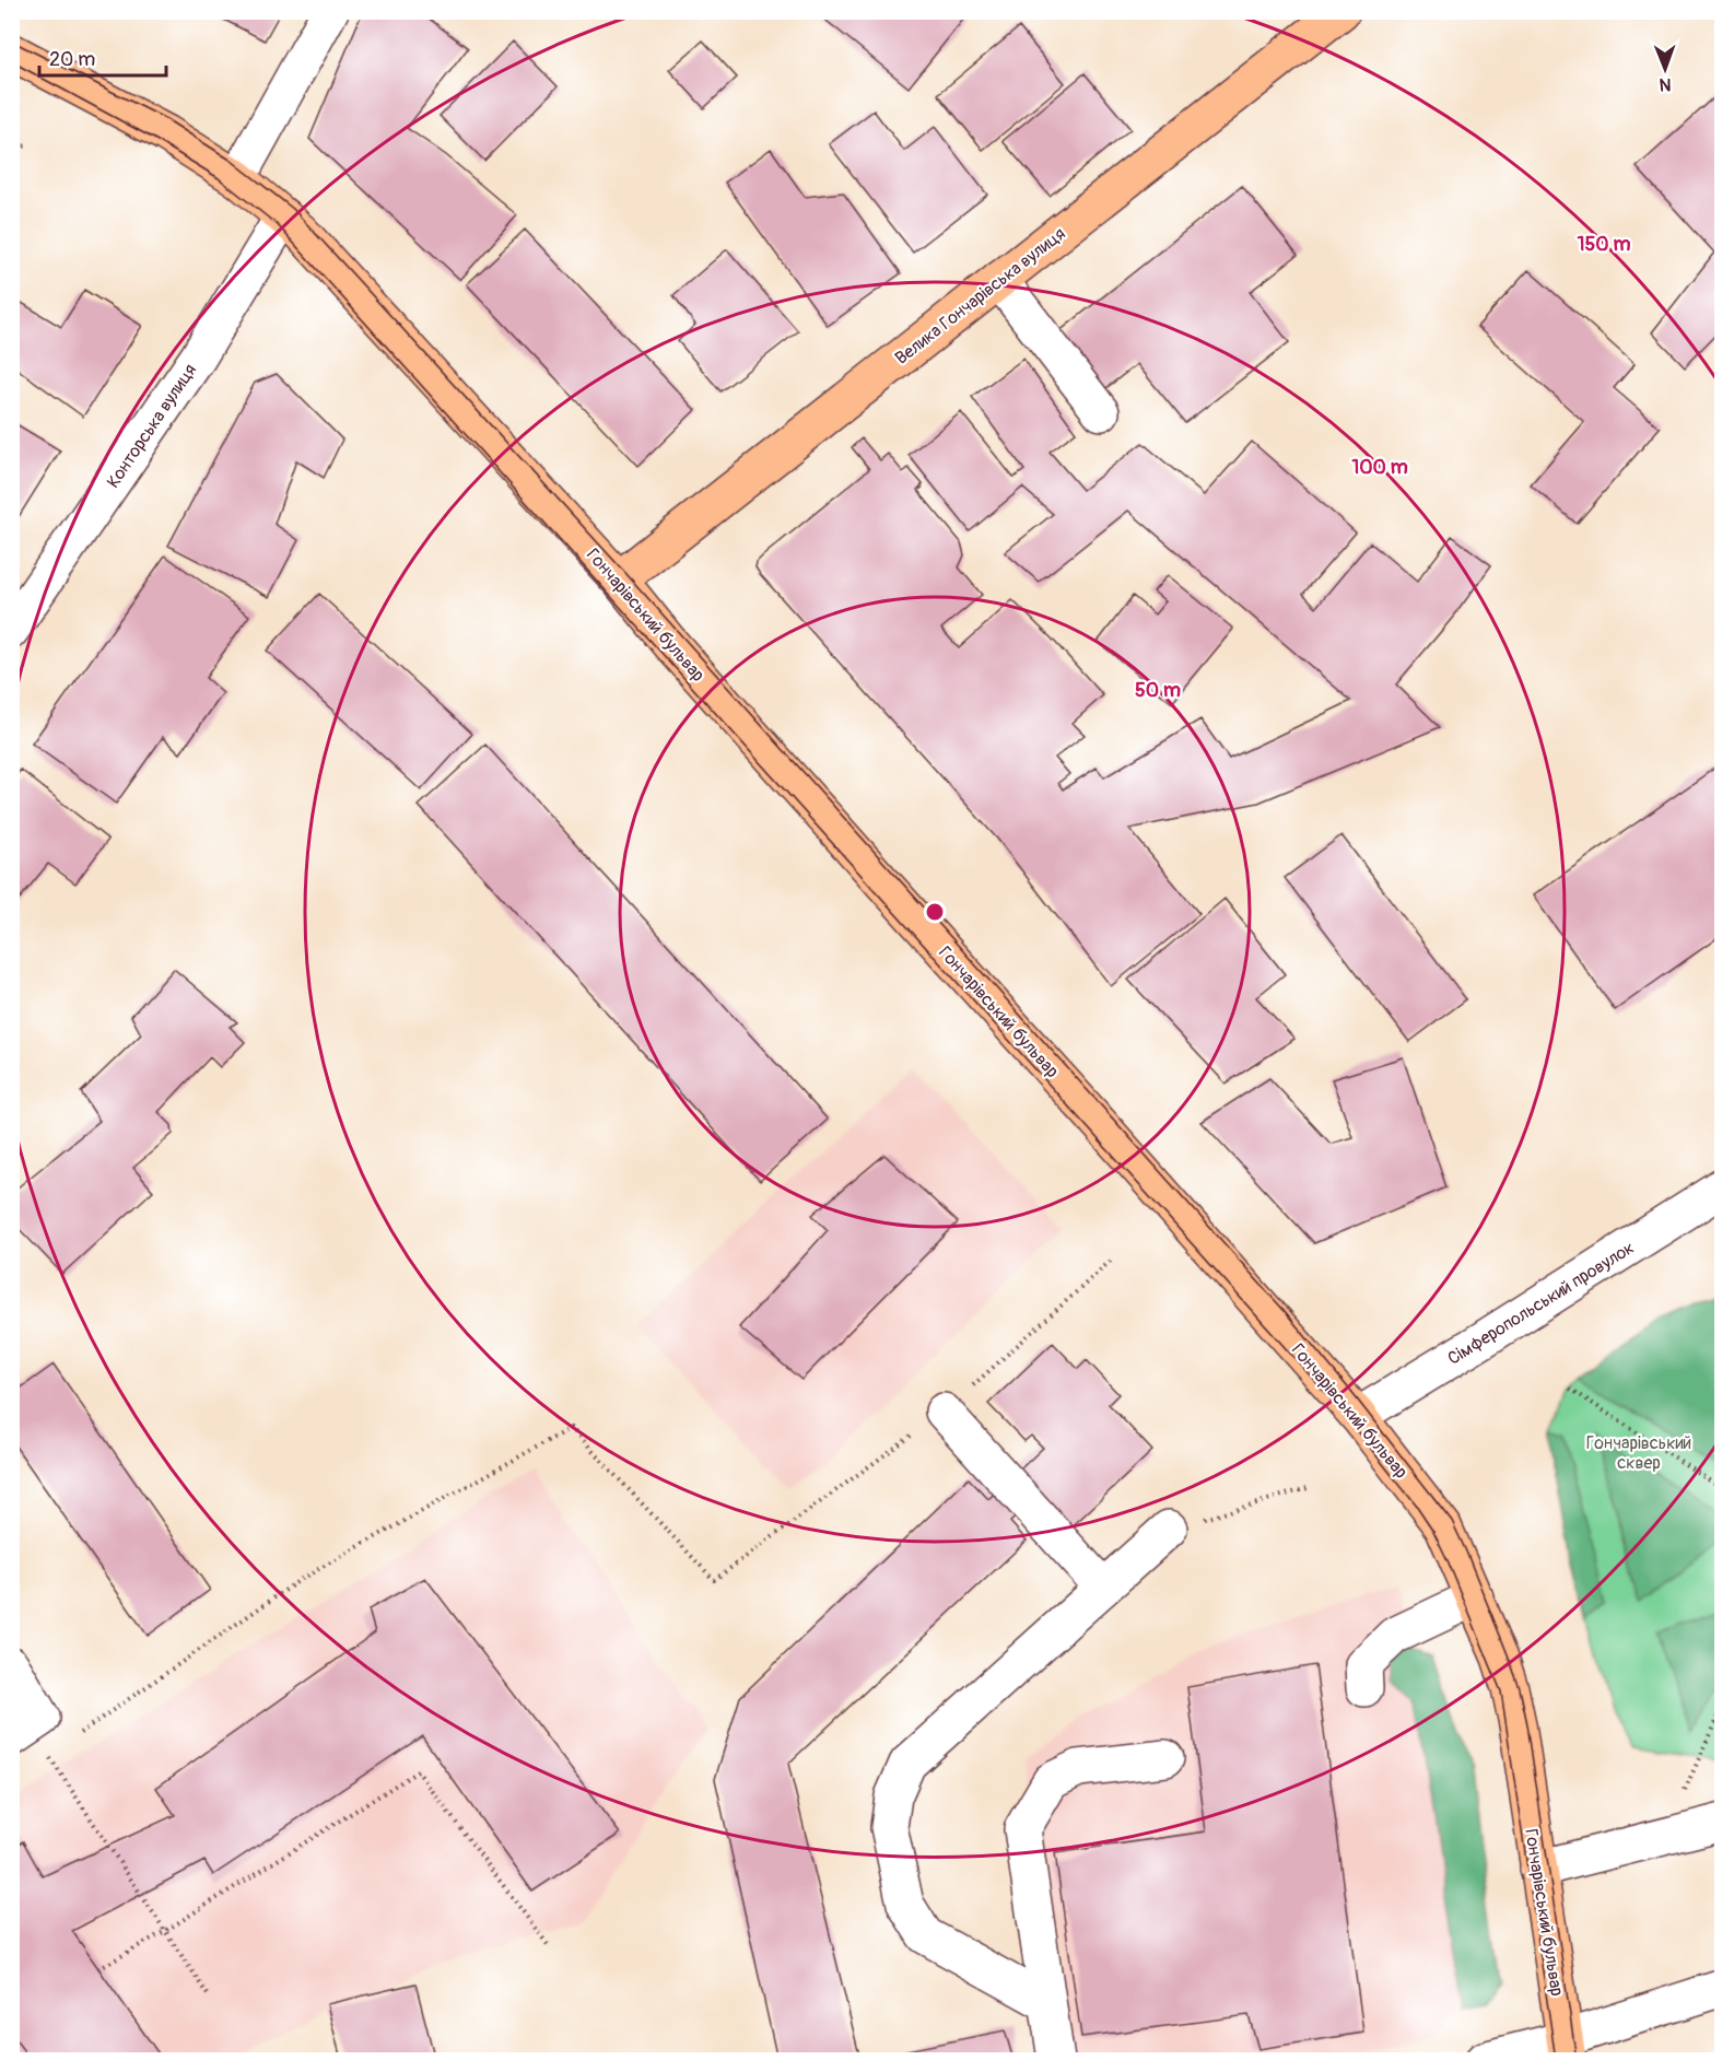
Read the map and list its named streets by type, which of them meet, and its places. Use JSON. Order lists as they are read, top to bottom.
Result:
{
  "streets": {
    "main road": ["Велика Гончарівська вулиця", "Гончарівський бульвар"],
    "street": ["Конторська вулиця", "Сімферопольський провулок"]
  },
  "crossings": [
    ["Велика Гончарівська вулиця", "Гончарівський бульвар"],
    ["Конторська вулиця", "Гончарівський бульвар"],
    ["Гончарівський бульвар", "Сімферопольський провулок"]
  ],
  "parks": ["Гончарівський сквер"],
  "scale_bar": "20 m",
  "north": "bottom",
  "rings": ["150 m", "100 m", "50 m"]
}
